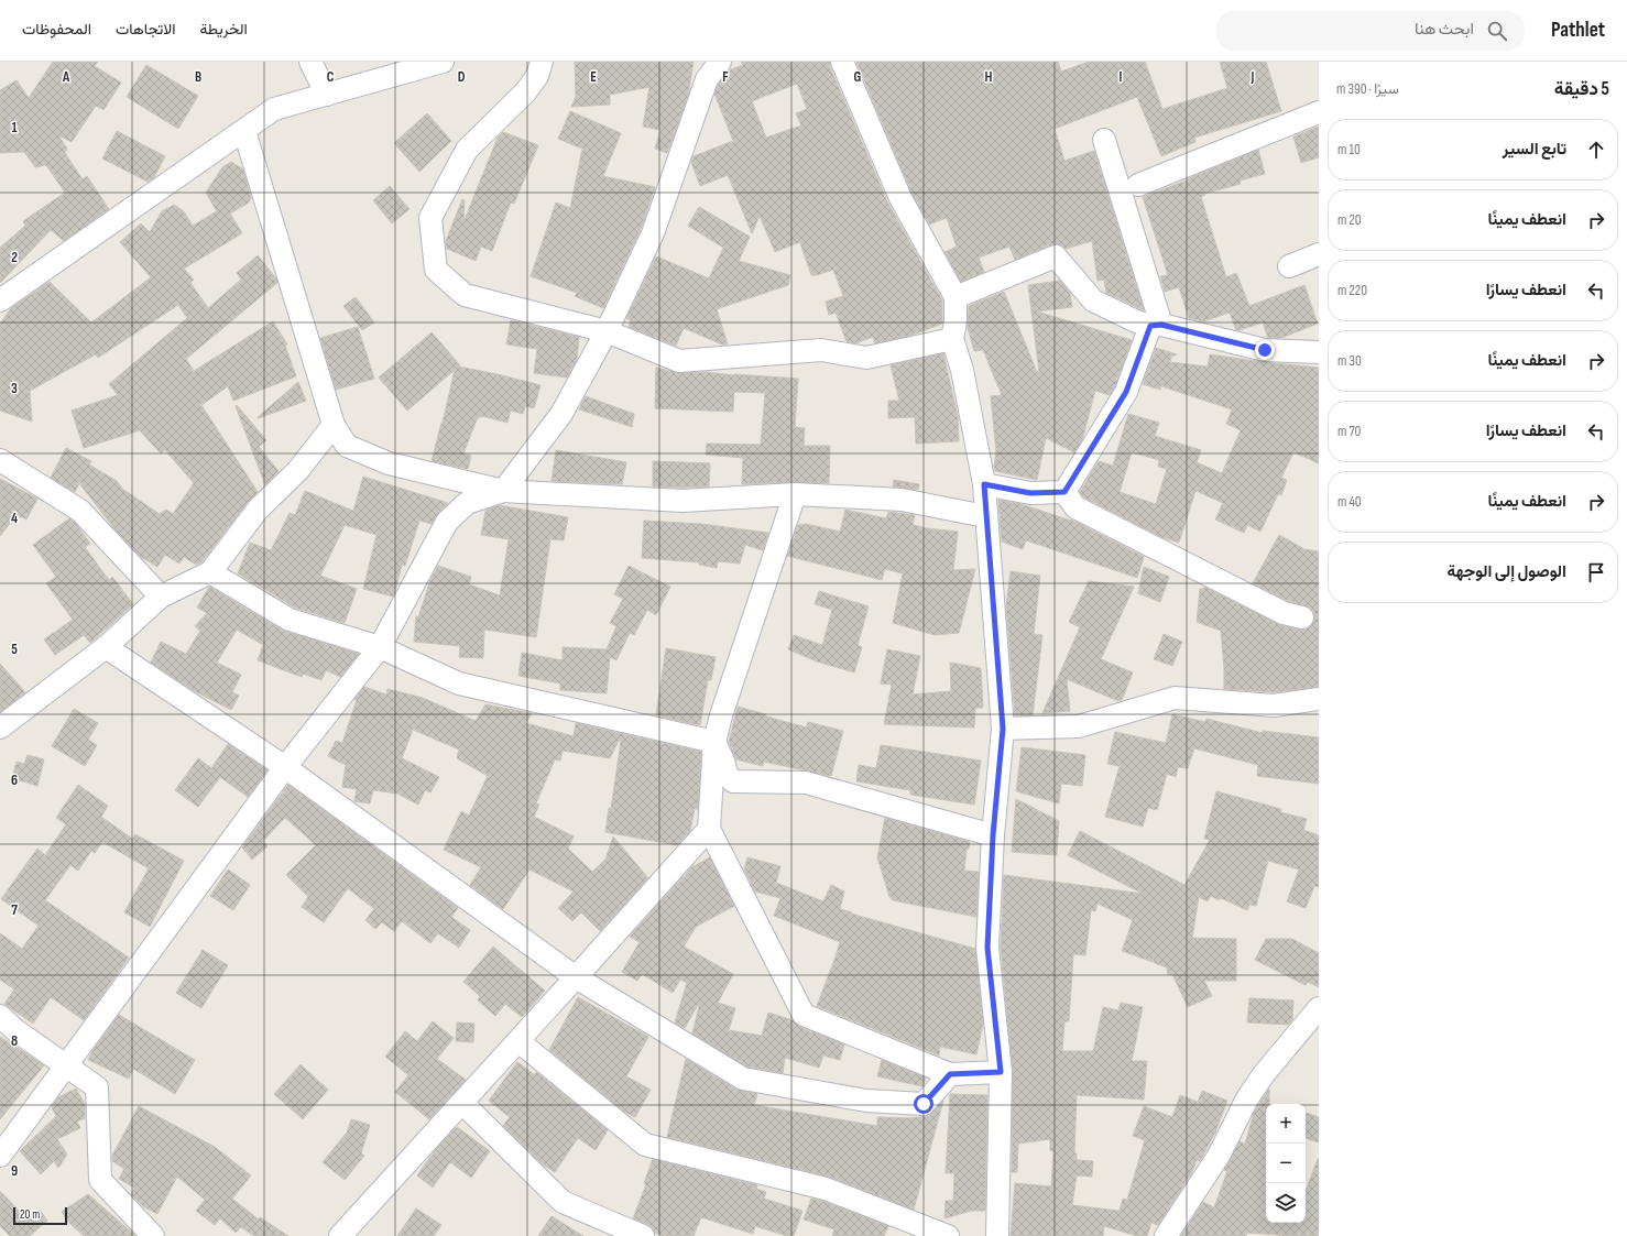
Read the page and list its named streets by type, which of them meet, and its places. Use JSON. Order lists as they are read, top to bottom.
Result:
{
  "scale_bar": "20 m",
  "page": {
    "header": "Pathlet",
    "search": "ابحث هنا",
    "nav": ["الخريطة", "الاتجاهات", "المحفوظات"],
    "heading": ["5 دقيقة", "سيرًا · 390 m"],
    "list": [
      ["تابع السير", "10 m"],
      ["انعطف يمينًا", "20 m"],
      ["انعطف يسارًا", "220 m"],
      ["انعطف يمينًا", "30 m"],
      ["انعطف يسارًا", "70 m"],
      ["انعطف يمينًا", "40 m"],
      "الوصول إلى الوجهة"
    ],
    "map_buttons": ["+", "−"],
    "scale": "20 m"
  },
  "grid": {
    "columns": [
      "A",
      "B",
      "C",
      "D",
      "E",
      "F",
      "G",
      "H",
      "I",
      "J"
    ],
    "rows": [
      "1",
      "2",
      "3",
      "4",
      "5",
      "6",
      "7",
      "8",
      "9"
    ]
  }
}
